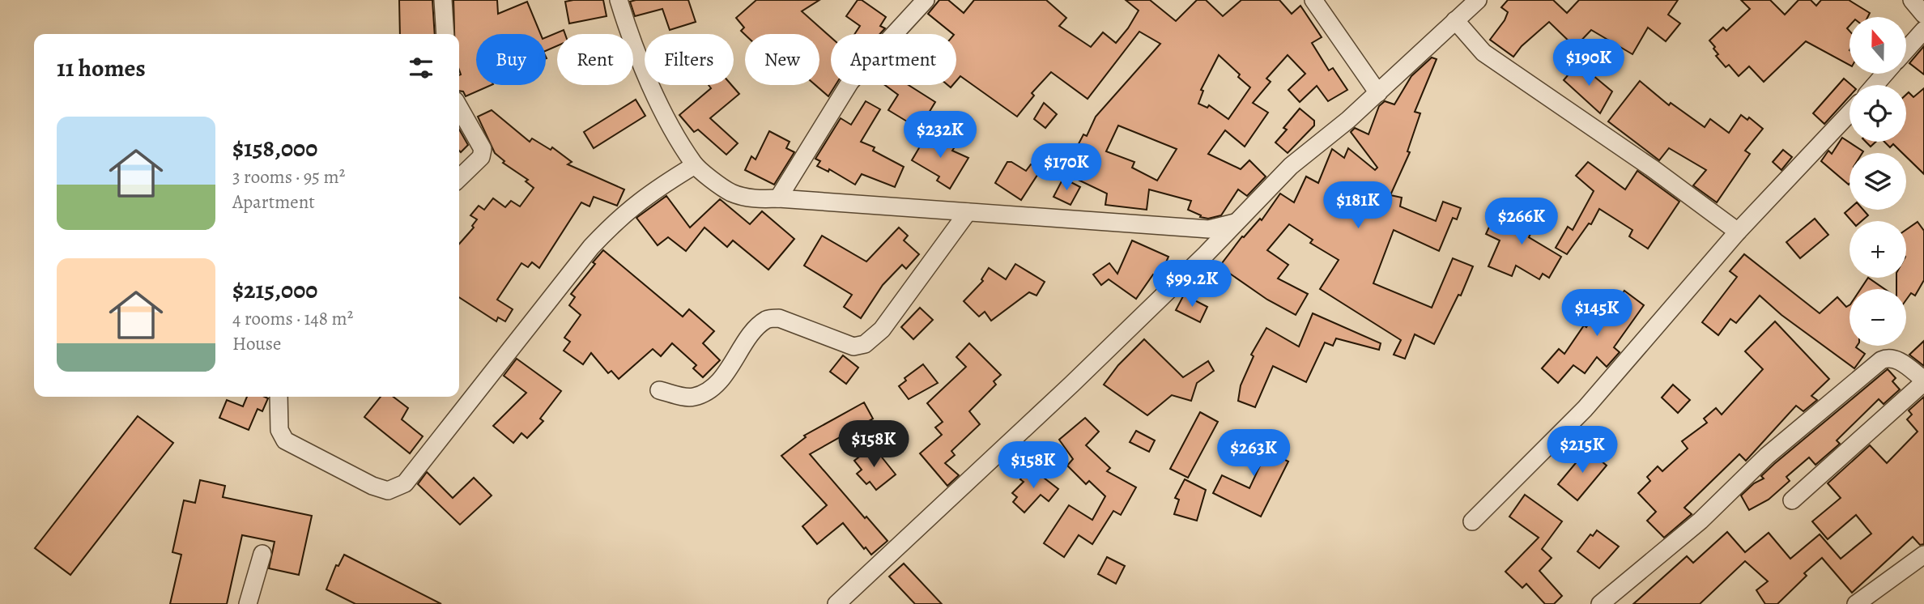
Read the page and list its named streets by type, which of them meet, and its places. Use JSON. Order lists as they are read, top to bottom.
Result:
{
  "north": "top",
  "page": {
    "map_buttons": ["+", "−"],
    "chip": [
      "Buy",
      "Rent",
      "Filters",
      "New",
      "Apartment"
    ],
    "heading": "11 homes",
    "price": [
      "$190K",
      "$232K",
      "$170K",
      "$181K",
      "$266K",
      "$99.2K",
      "$145K",
      "$158K",
      "$215K",
      "$263K",
      "$158K"
    ],
    "list": [
      {
        "name": "$158,000",
        "note": "3 rooms · 95 m² · Apartment"
      },
      {
        "name": "$215,000",
        "note": "4 rooms · 148 m² · House"
      }
    ]
  }
}
